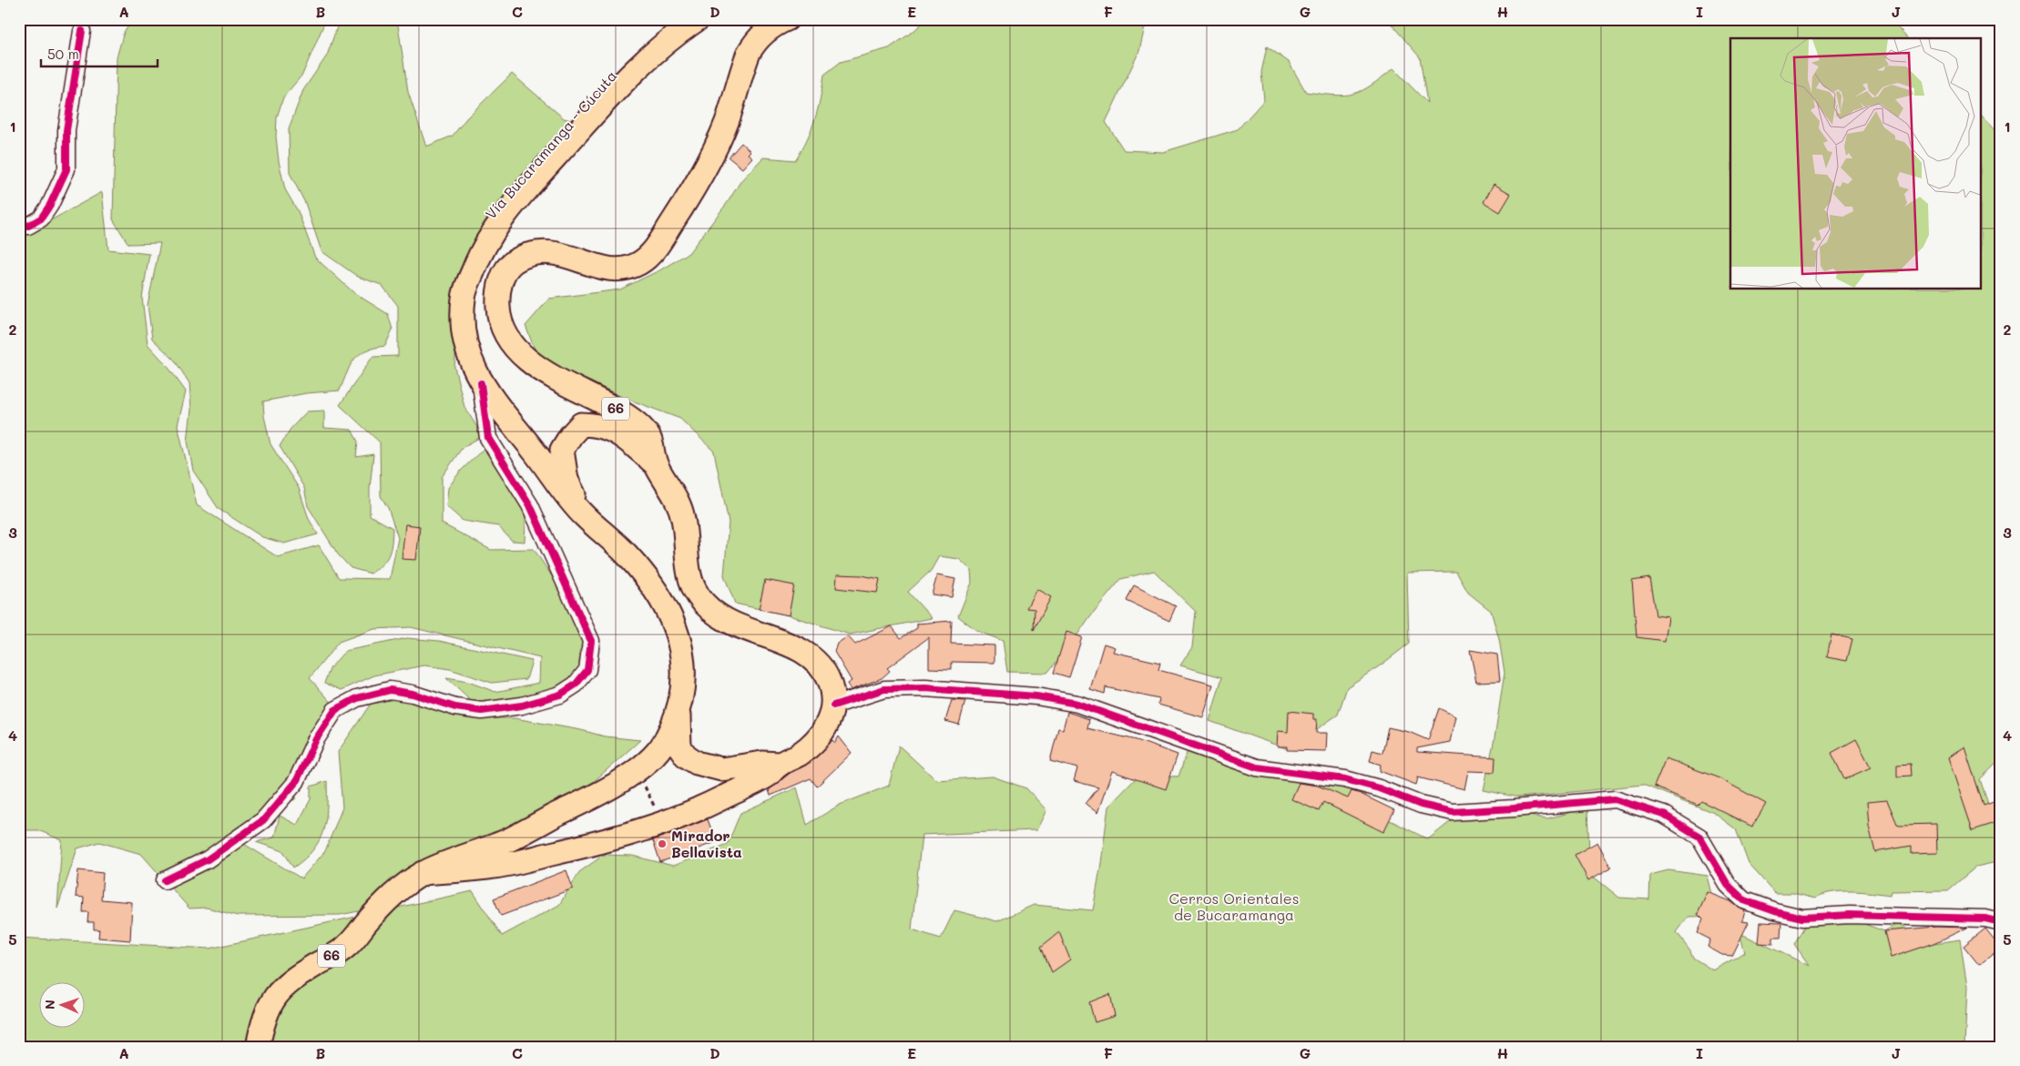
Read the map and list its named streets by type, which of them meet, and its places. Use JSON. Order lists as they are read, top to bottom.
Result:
{
  "streets": {
    "highway": ["Vía Bucaramanga - Cúcuta", "66"]
  },
  "crossings": [
    ["Vía Bucaramanga - Cúcuta", "66"]
  ],
  "parks": ["Cerros Orientales de Bucaramanga"],
  "places": ["Mirador Bellavista"],
  "scale_bar": "50 m",
  "north": "left",
  "grid": {
    "columns": [
      "A",
      "B",
      "C",
      "D",
      "E",
      "F",
      "G",
      "H",
      "I",
      "J"
    ],
    "rows": [
      "1",
      "2",
      "3",
      "4",
      "5"
    ]
  }
}
